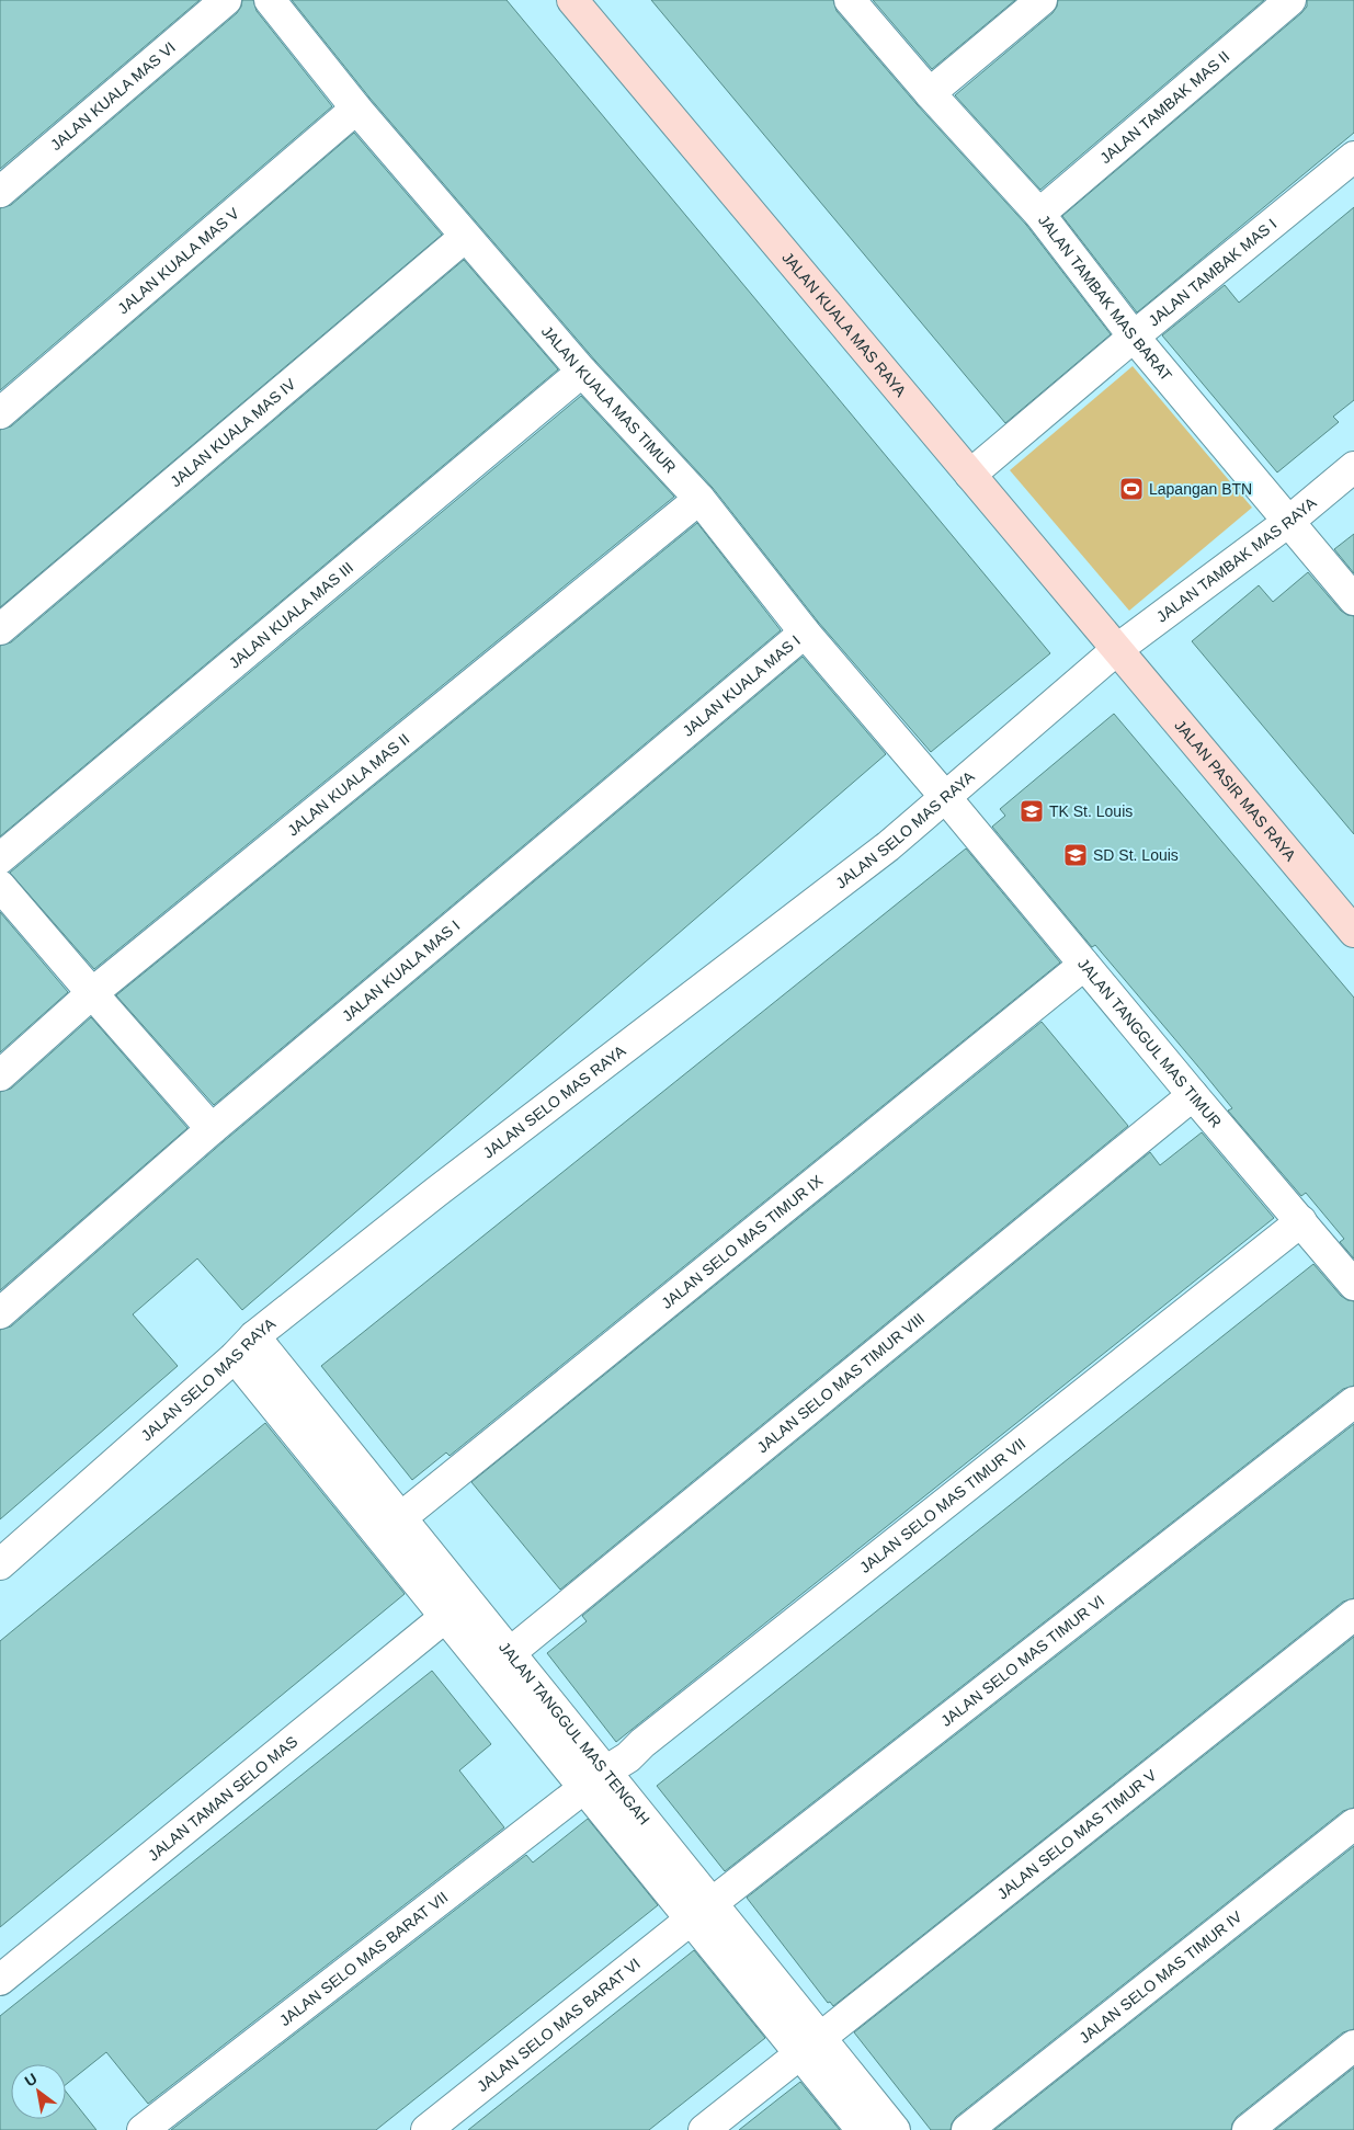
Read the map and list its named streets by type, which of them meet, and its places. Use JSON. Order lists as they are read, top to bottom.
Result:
{
  "streets": {
    "street": [
      "JALAN KUALA MAS VI",
      "JALAN TAMBAK MAS II",
      "JALAN KUALA MAS V",
      "JALAN TAMBAK MAS I",
      "JALAN TAMBAK MAS BARAT",
      "JALAN KUALA MAS RAYA",
      "JALAN KUALA MAS TIMUR",
      "JALAN KUALA MAS IV",
      "JALAN TAMBAK MAS RAYA",
      "JALAN KUALA MAS III",
      "JALAN KUALA MAS I",
      "JALAN KUALA MAS II",
      "JALAN PASIR MAS RAYA",
      "JALAN SELO MAS RAYA",
      "JALAN TANGGUL MAS TIMUR",
      "JALAN SELO MAS TIMUR IX",
      "JALAN SELO MAS TIMUR VIII",
      "JALAN SELO MAS TIMUR VII",
      "JALAN SELO MAS TIMUR VI",
      "JALAN TANGGUL MAS TENGAH",
      "JALAN TAMAN SELO MAS",
      "JALAN SELO MAS TIMUR V",
      "JALAN SELO MAS BARAT VII",
      "JALAN SELO MAS TIMUR IV",
      "JALAN SELO MAS BARAT VI"
    ]
  },
  "crossings": [
    ["JALAN TAMBAK MAS II", "JALAN TAMBAK MAS BARAT"],
    ["JALAN KUALA MAS V", "JALAN KUALA MAS TIMUR"],
    ["JALAN TAMBAK MAS I", "JALAN TAMBAK MAS BARAT"],
    ["JALAN TAMBAK MAS I", "JALAN KUALA MAS RAYA"],
    ["JALAN TAMBAK MAS BARAT", "JALAN TAMBAK MAS RAYA"],
    ["JALAN KUALA MAS RAYA", "JALAN TAMBAK MAS RAYA"],
    ["JALAN KUALA MAS RAYA", "JALAN PASIR MAS RAYA"],
    ["JALAN KUALA MAS RAYA", "JALAN SELO MAS RAYA"],
    ["JALAN KUALA MAS TIMUR", "JALAN KUALA MAS IV"],
    ["JALAN KUALA MAS TIMUR", "JALAN KUALA MAS III"],
    ["JALAN KUALA MAS TIMUR", "JALAN KUALA MAS I"],
    ["JALAN KUALA MAS TIMUR", "JALAN KUALA MAS II"],
    ["JALAN KUALA MAS TIMUR", "JALAN SELO MAS RAYA"],
    ["JALAN KUALA MAS TIMUR", "JALAN TANGGUL MAS TIMUR"],
    ["JALAN TAMBAK MAS RAYA", "JALAN PASIR MAS RAYA"],
    ["JALAN TAMBAK MAS RAYA", "JALAN SELO MAS RAYA"],
    ["JALAN PASIR MAS RAYA", "JALAN SELO MAS RAYA"],
    ["JALAN SELO MAS RAYA", "JALAN TANGGUL MAS TIMUR"],
    ["JALAN SELO MAS RAYA", "JALAN TANGGUL MAS TENGAH"],
    ["JALAN TANGGUL MAS TIMUR", "JALAN SELO MAS TIMUR IX"],
    ["JALAN TANGGUL MAS TIMUR", "JALAN SELO MAS TIMUR VIII"],
    ["JALAN TANGGUL MAS TIMUR", "JALAN SELO MAS TIMUR VII"],
    ["JALAN SELO MAS TIMUR IX", "JALAN TANGGUL MAS TENGAH"],
    ["JALAN SELO MAS TIMUR VIII", "JALAN TANGGUL MAS TENGAH"],
    ["JALAN SELO MAS TIMUR VII", "JALAN TANGGUL MAS TENGAH"],
    ["JALAN SELO MAS TIMUR VII", "JALAN SELO MAS BARAT VII"],
    ["JALAN SELO MAS TIMUR VI", "JALAN TANGGUL MAS TENGAH"],
    ["JALAN SELO MAS TIMUR VI", "JALAN SELO MAS BARAT VI"],
    ["JALAN TANGGUL MAS TENGAH", "JALAN TAMAN SELO MAS"],
    ["JALAN TANGGUL MAS TENGAH", "JALAN SELO MAS TIMUR V"],
    ["JALAN TANGGUL MAS TENGAH", "JALAN SELO MAS BARAT VII"],
    ["JALAN TANGGUL MAS TENGAH", "JALAN SELO MAS BARAT VI"]
  ],
  "places": {
    "sports": ["Lapangan BTN"],
    "school or university": ["TK St. Louis", "SD St. Louis"]
  },
  "north": "top left"
}
